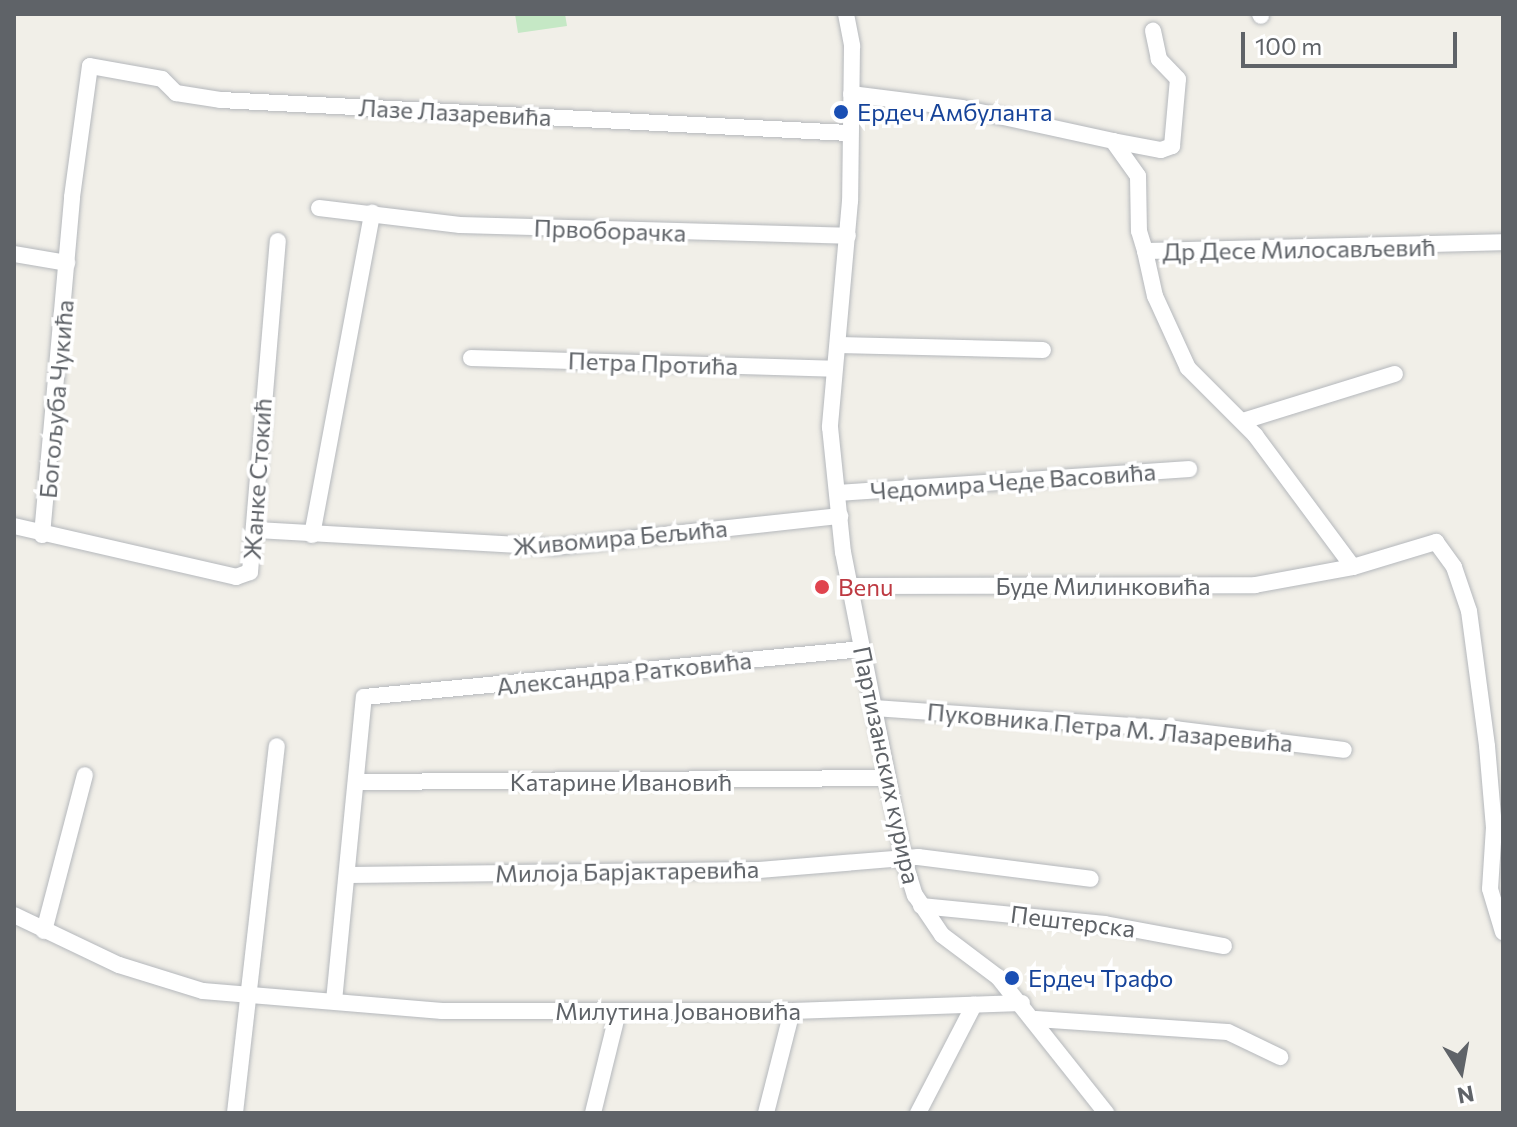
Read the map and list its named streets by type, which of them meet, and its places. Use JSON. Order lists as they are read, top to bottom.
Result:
{
  "streets": {
    "street": [
      "Лазе Лазаревића",
      "Првоборачка",
      "Др Десе Милосављевић",
      "Петра Протића",
      "Богољуба Чукића",
      "Жанке Стокић",
      "Чедомира Чеде Васовића",
      "Живомира Бељића",
      "Буде Милинковића",
      "Александра Ратковића",
      "Пуковника Петра М. Лазаревића",
      "Партизанских курира",
      "Катарине Ивановић",
      "Милоја Барјактаревића",
      "Пештерска",
      "Милутина Јовановића"
    ]
  },
  "crossings": [
    ["Лазе Лазаревића", "Богољуба Чукића"],
    ["Лазе Лазаревића", "Партизанских курира"],
    ["Првоборачка", "Партизанских курира"],
    ["Петра Протића", "Партизанских курира"],
    ["Богољуба Чукића", "Жанке Стокић"],
    ["Жанке Стокић", "Живомира Бељића"],
    ["Чедомира Чеде Васовића", "Партизанских курира"],
    ["Живомира Бељића", "Партизанских курира"],
    ["Буде Милинковића", "Партизанских курира"],
    ["Александра Ратковића", "Партизанских курира"],
    ["Александра Ратковића", "Катарине Ивановић"],
    ["Пуковника Петра М. Лазаревића", "Партизанских курира"],
    ["Партизанских курира", "Катарине Ивановић"],
    ["Партизанских курира", "Милоја Барјактаревића"],
    ["Партизанских курира", "Пештерска"],
    ["Партизанских курира", "Милутина Јовановића"]
  ],
  "places": ["Ердеч Амбуланта", "Benu", "Ердеч Трафо"],
  "scale_bar": "100 m",
  "north": "bottom"
}
